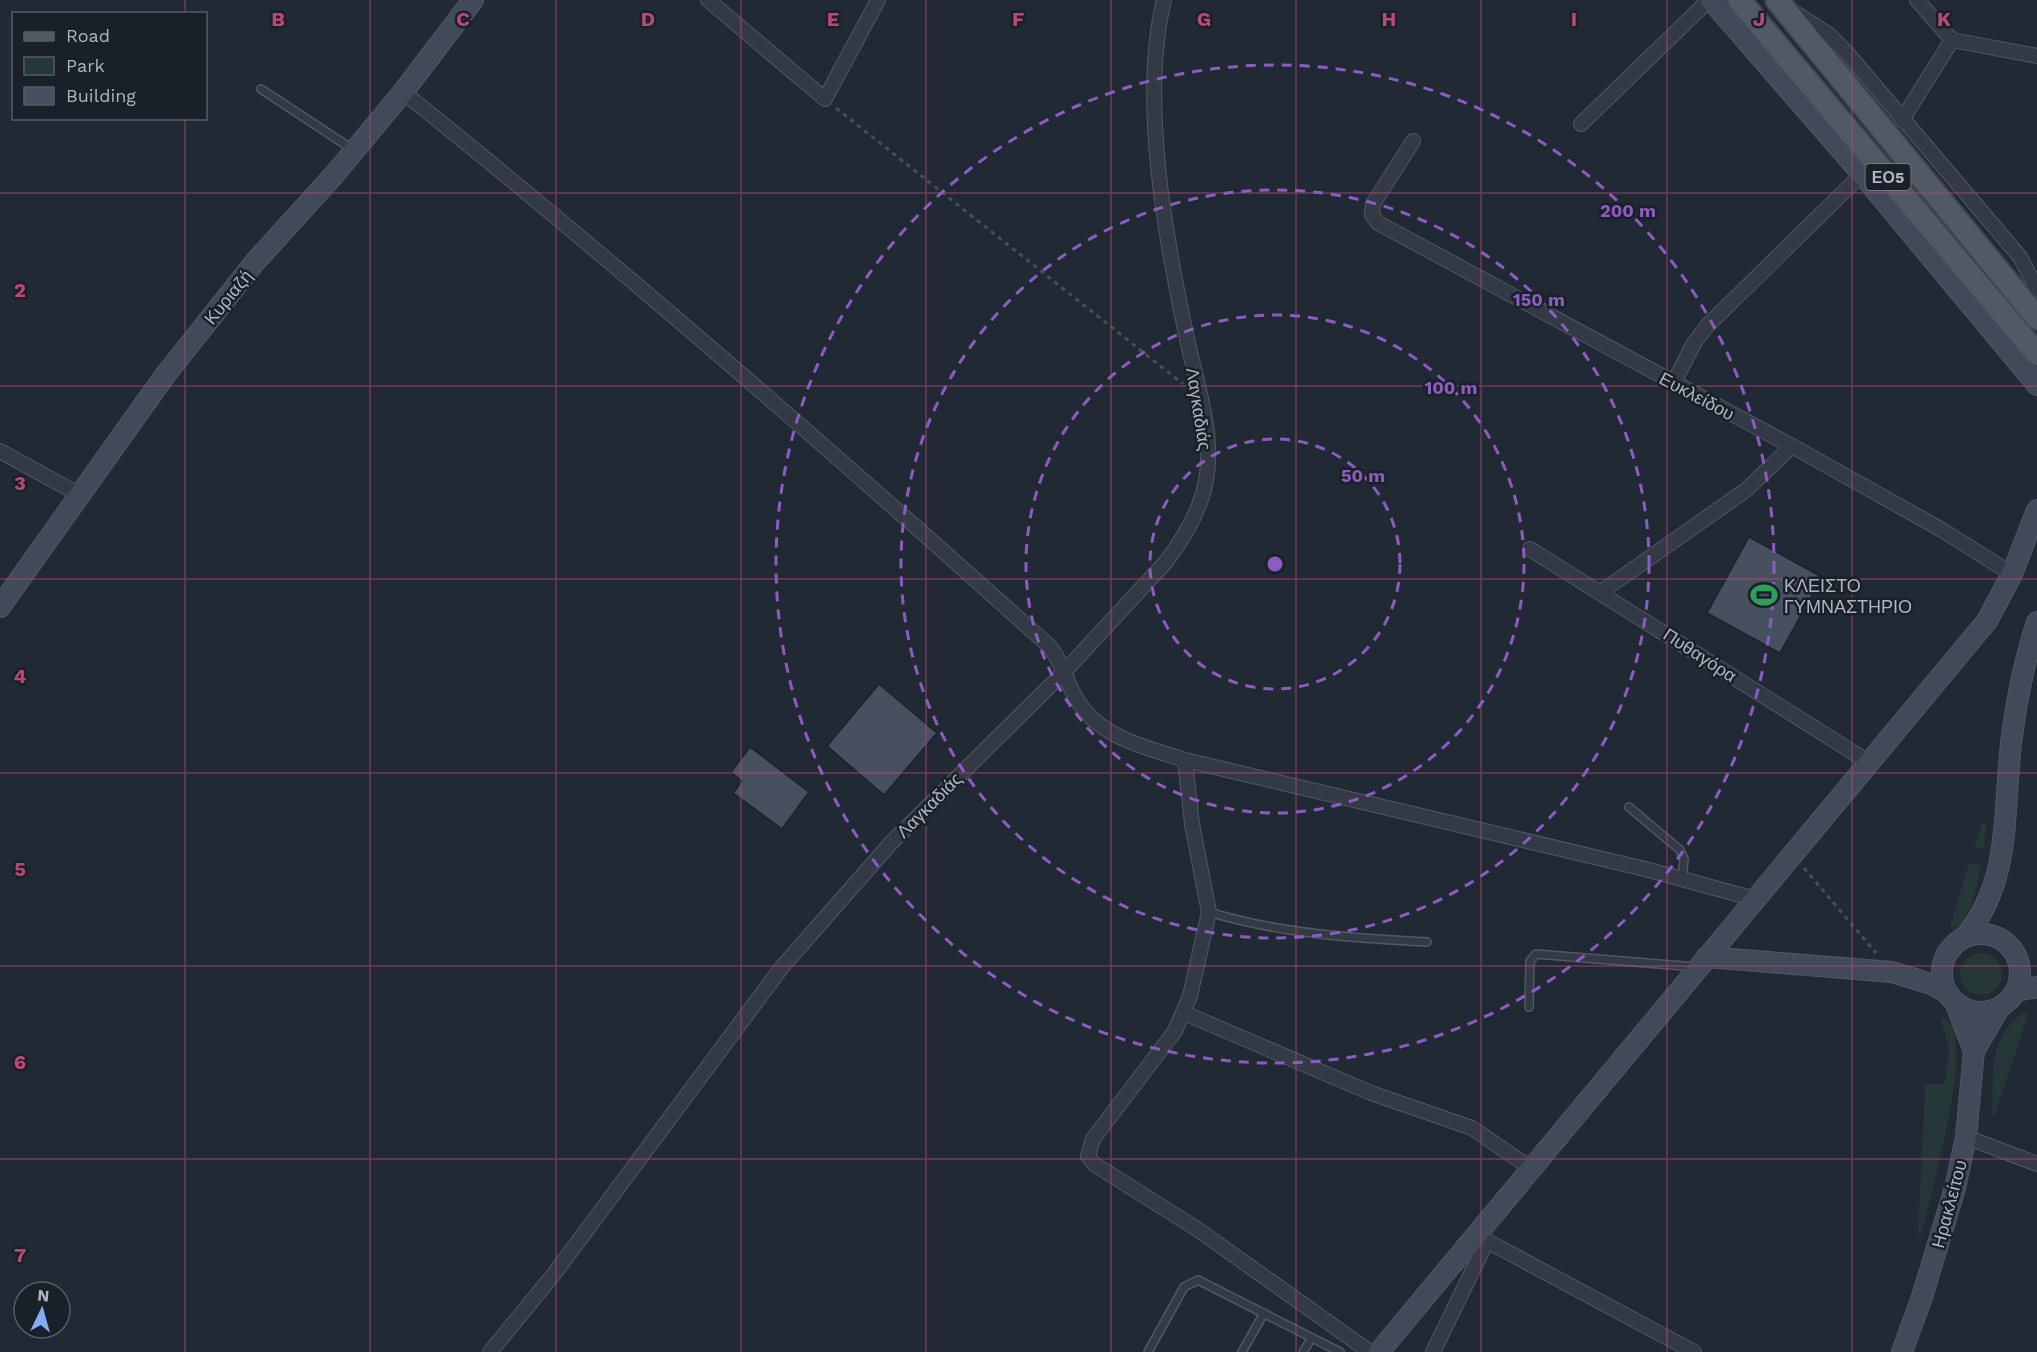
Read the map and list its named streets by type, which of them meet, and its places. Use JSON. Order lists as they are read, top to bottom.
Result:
{
  "streets": {
    "main road": ["ΕΟ5"],
    "street": [
      "Κυριαζή",
      "Ευκλείδου",
      "Λαγκαδιάς",
      "Πυθαγόρα",
      "Ηρακλείτου"
    ]
  },
  "places": {
    "sports": ["ΚΛΕΙΣΤΟ ΓΥΜΝΑΣΤΗΡΙΟ"]
  },
  "legend": ["Road", "Park", "Building"],
  "north": "top",
  "grid": {
    "columns": [
      "B",
      "C",
      "D",
      "E",
      "F",
      "G",
      "H",
      "I",
      "J",
      "K"
    ],
    "rows": [
      "2",
      "3",
      "4",
      "5",
      "6",
      "7"
    ]
  },
  "rings": [
    "200 m",
    "150 m",
    "100 m",
    "50 m"
  ]
}
